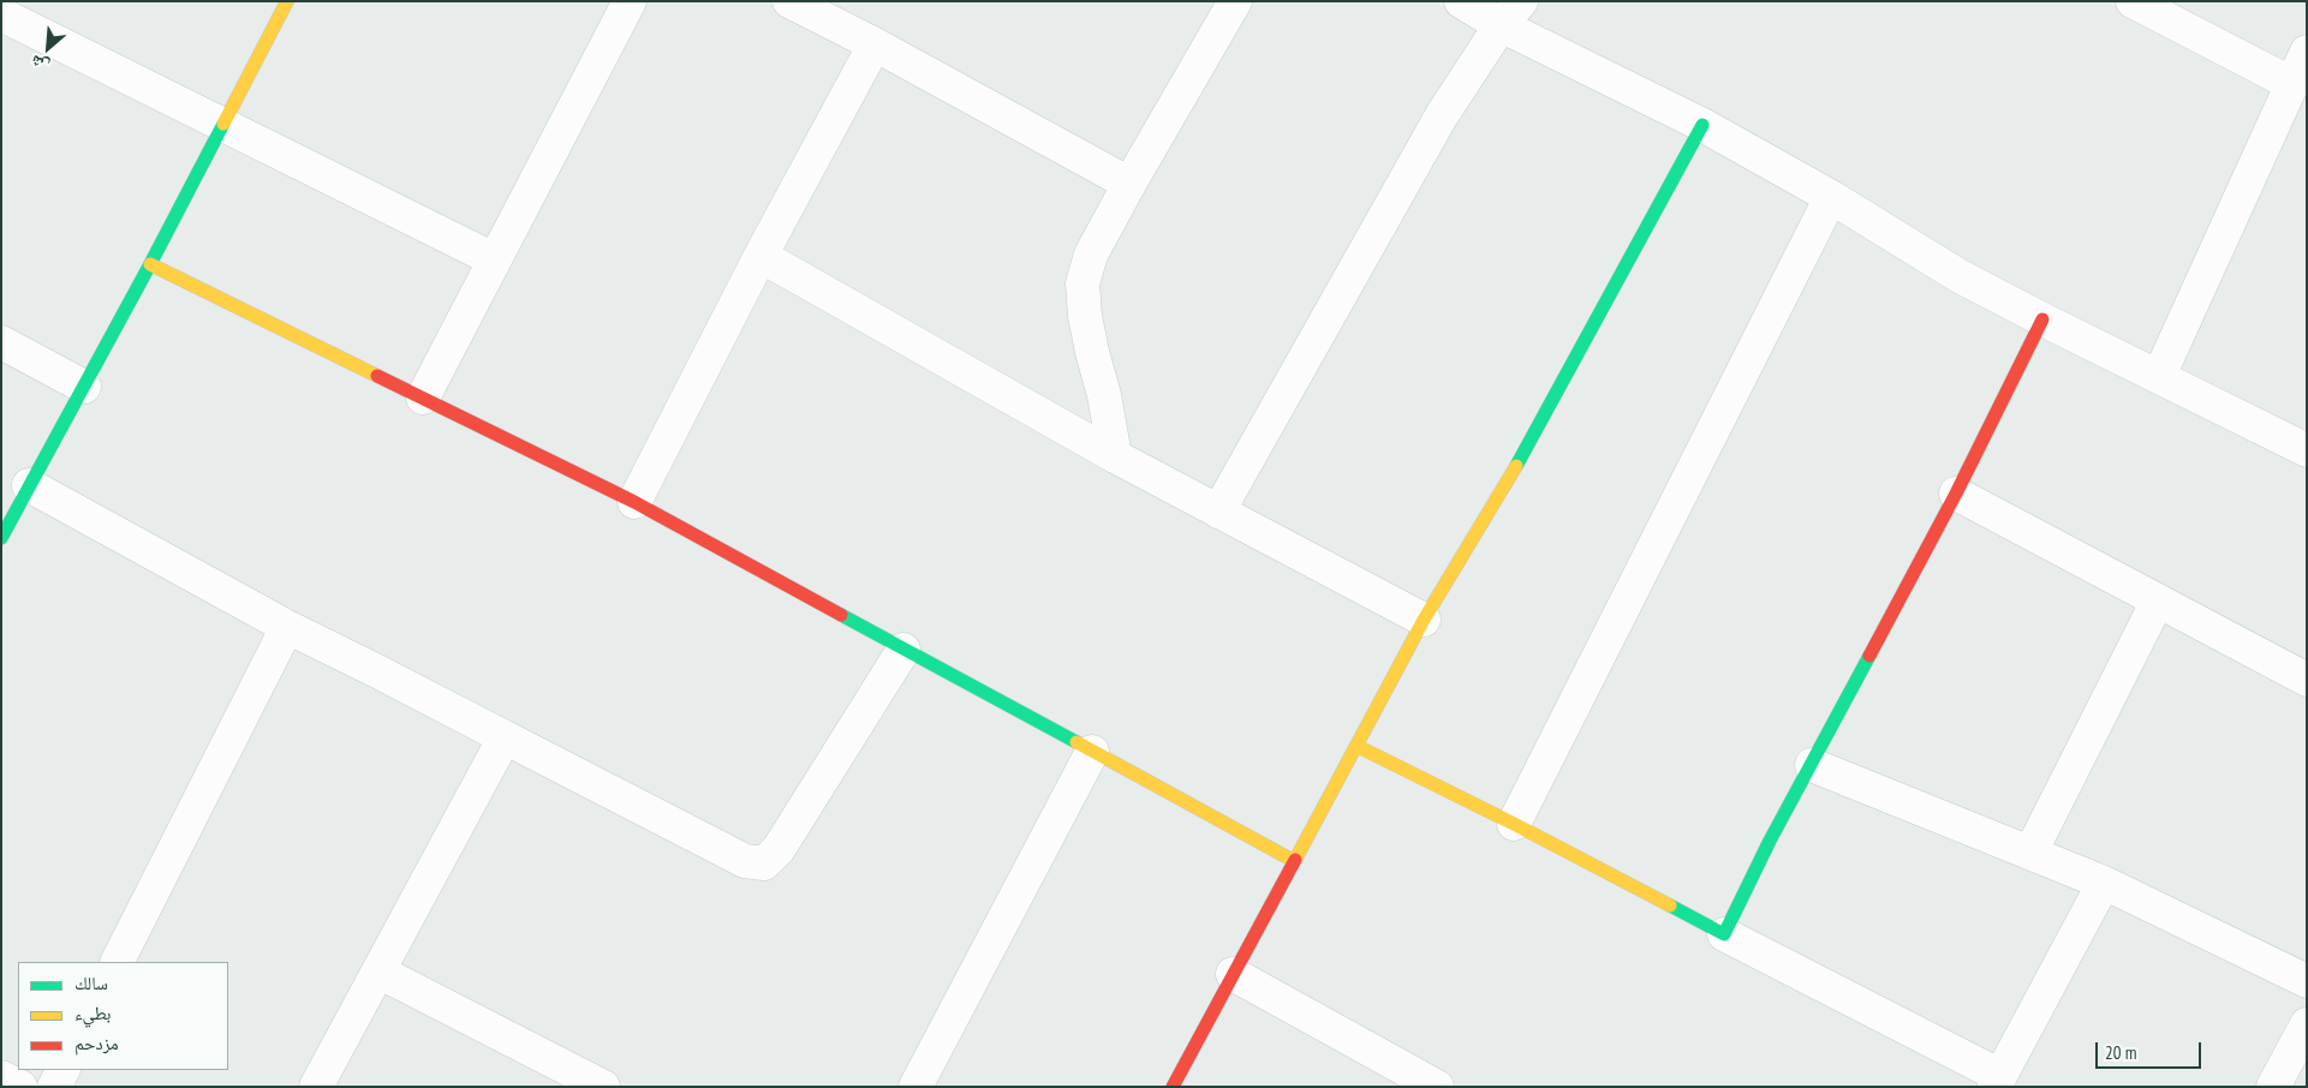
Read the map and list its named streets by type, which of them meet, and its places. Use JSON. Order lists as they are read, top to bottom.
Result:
{
  "legend": ["سالك", "بطيء", "مزدحم"],
  "scale_bar": "20 m",
  "north": "bottom left"
}
